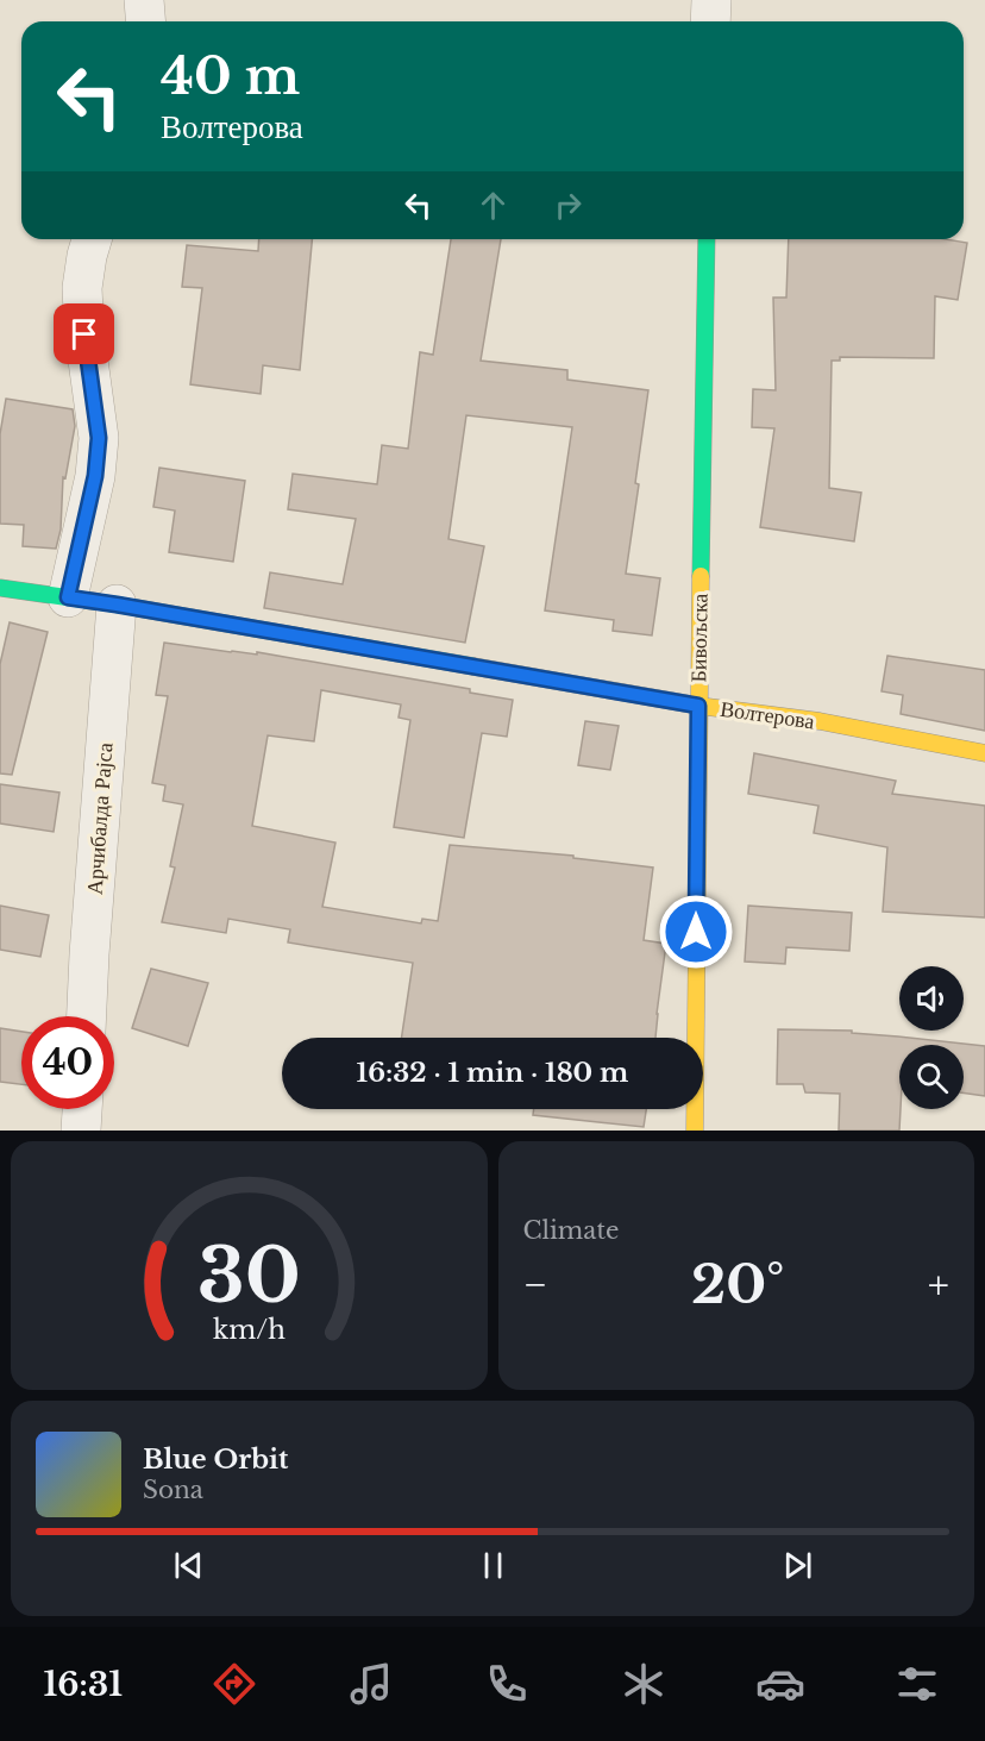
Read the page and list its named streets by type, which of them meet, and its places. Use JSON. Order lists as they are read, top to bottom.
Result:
{
  "streets": {
    "street": ["Бивољска", "Волтерова", "Арчибалда Рајса"]
  },
  "crossings": [
    ["Бивољска", "Волтерова"],
    ["Волтерова", "Арчибалда Рајса"]
  ],
  "page": {
    "turn": ["40 m", "Волтерова"],
    "limit": "40",
    "trip": "16:32 · 1 min · 180 m",
    "tile": "Climate",
    "heat": ["−", "20°", "+"],
    "song": ["Blue Orbit", "Sona"],
    "tabs": "16:31",
    "gauge": ["30", "km/h"]
  }
}
